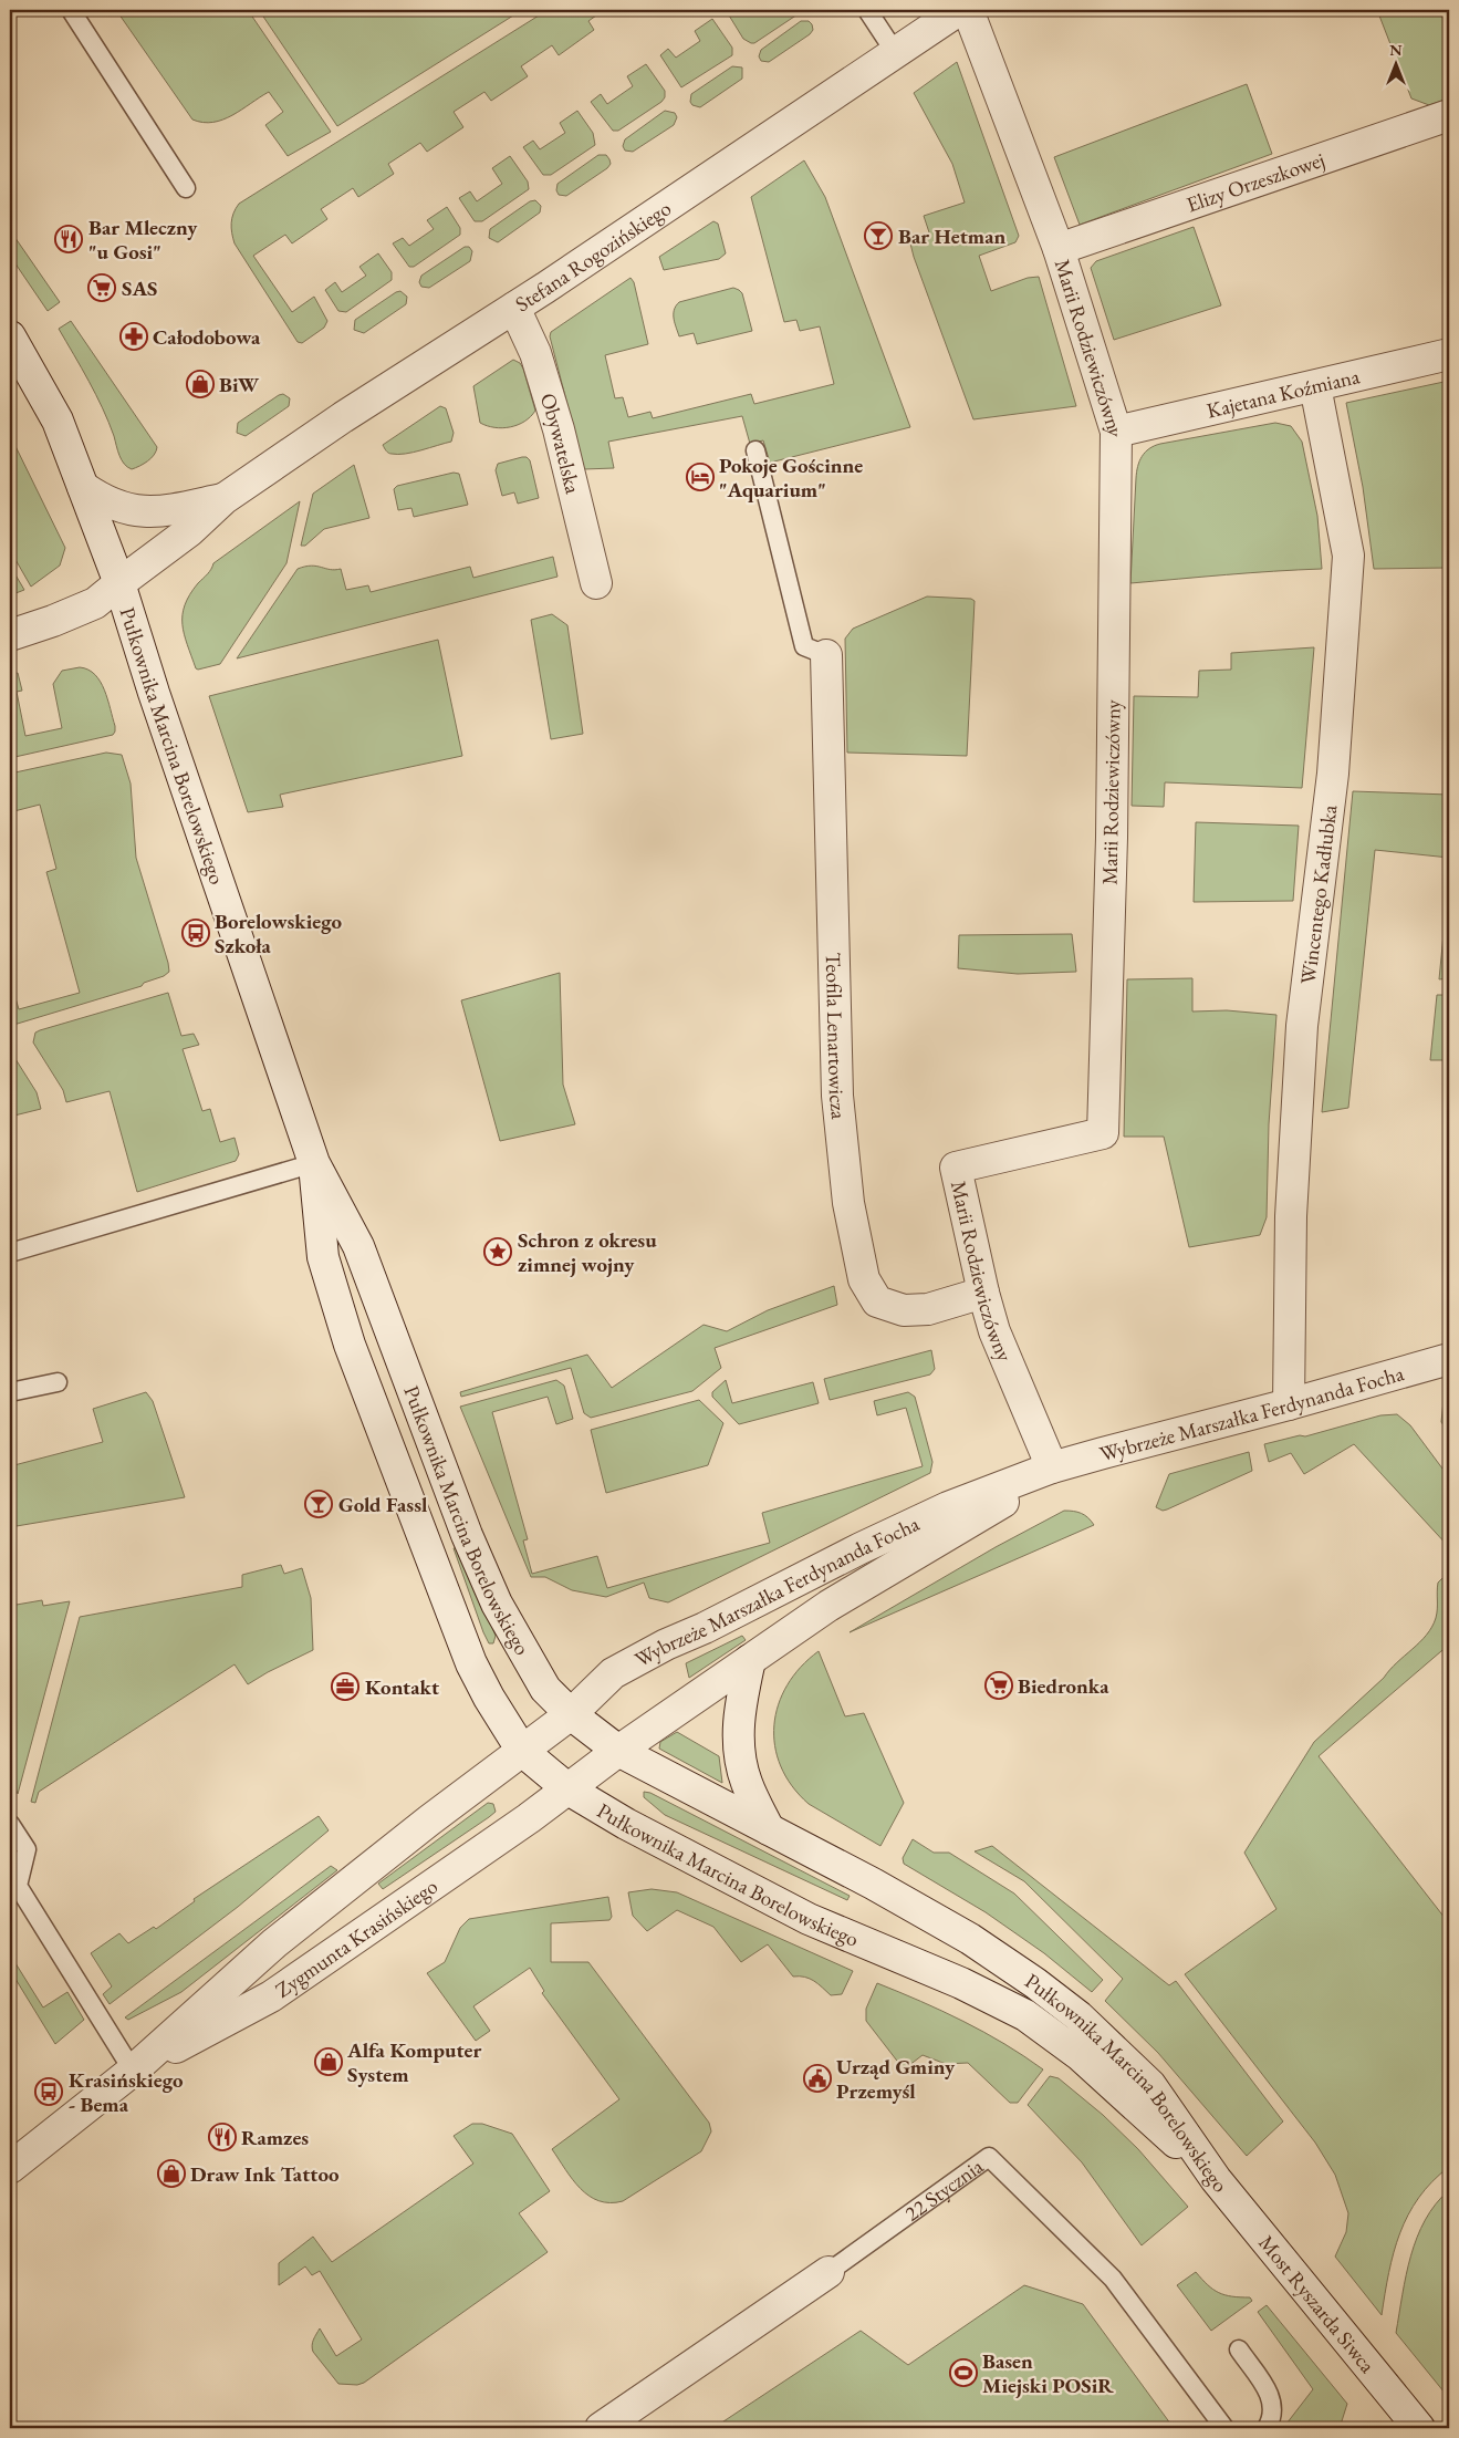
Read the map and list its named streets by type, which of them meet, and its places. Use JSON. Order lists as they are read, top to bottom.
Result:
{
  "streets": {
    "street": [
      "Elizy Orzeszkowej",
      "Stefana Rogozińskiego",
      "Marii Rodziewiczówny",
      "Kajetana Koźmiana",
      "Obywatelska",
      "Pułkownika Marcina Borelowskiego",
      "Wincentego Kadłubka",
      "Teofila Lenartowicza",
      "Wybrzeże Marszałka Ferdynanda Focha",
      "Zygmunta Krasińskiego",
      "22 Stycznia",
      "Most Ryszarda Siwca"
    ]
  },
  "crossings": [
    ["Elizy Orzeszkowej", "Marii Rodziewiczówny"],
    ["Stefana Rogozińskiego", "Obywatelska"],
    ["Stefana Rogozińskiego", "Pułkownika Marcina Borelowskiego"],
    ["Marii Rodziewiczówny", "Kajetana Koźmiana"],
    ["Marii Rodziewiczówny", "Teofila Lenartowicza"],
    ["Marii Rodziewiczówny", "Wybrzeże Marszałka Ferdynanda Focha"],
    ["Kajetana Koźmiana", "Wincentego Kadłubka"],
    ["Pułkownika Marcina Borelowskiego", "Wybrzeże Marszałka Ferdynanda Focha"],
    ["Pułkownika Marcina Borelowskiego", "Zygmunta Krasińskiego"],
    ["Pułkownika Marcina Borelowskiego", "Most Ryszarda Siwca"],
    ["Wincentego Kadłubka", "Wybrzeże Marszałka Ferdynanda Focha"],
    ["Wybrzeże Marszałka Ferdynanda Focha", "Zygmunta Krasińskiego"]
  ],
  "places": {
    "bar": ["Bar Hetman", "Gold Fassl"],
    "restaurant": ["Bar Mleczny \"u Gosi\"", "Ramzes"],
    "supermarket": ["SAS", "Biedronka"],
    "pharmacy": ["Całodobowa"],
    "shop": ["BiW", "Alfa Komputer System", "Draw Ink Tattoo"],
    "hotel": ["Pokoje Gościnne \"Aquarium\""],
    "bus stop": ["Borelowskiego Szkoła", "Krasińskiego - Bema"],
    "place": ["Schron z okresu zimnej wojny"],
    "office": ["Kontakt"],
    "public building": ["Urząd Gminy Przemyśl"],
    "sports": ["Basen Miejski POSiR"]
  },
  "north": "top"
}
